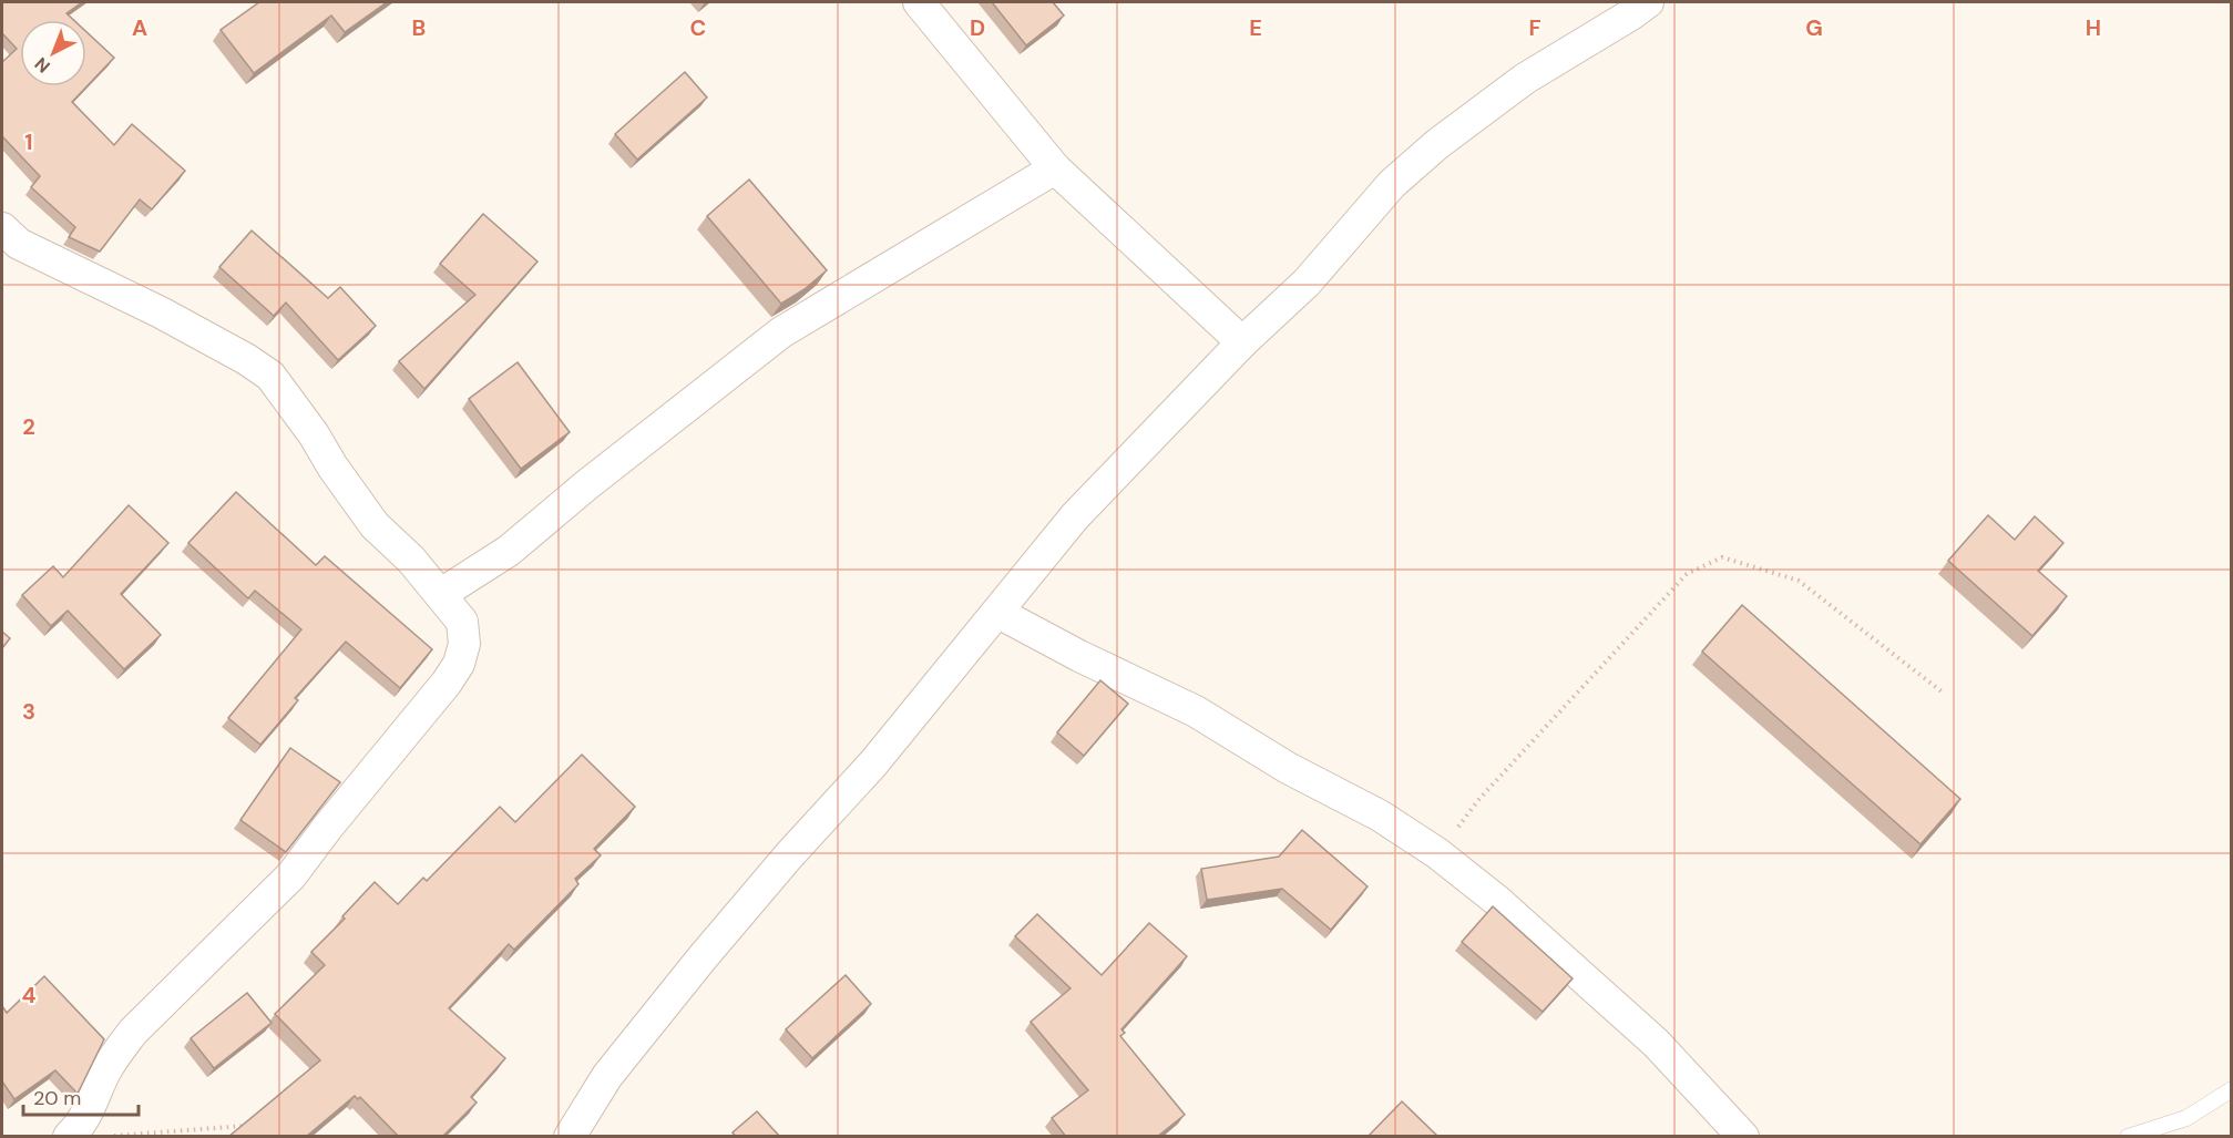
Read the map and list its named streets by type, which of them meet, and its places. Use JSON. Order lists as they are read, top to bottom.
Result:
{
  "scale_bar": "20 m",
  "north": "bottom left",
  "grid": {
    "columns": [
      "A",
      "B",
      "C",
      "D",
      "E",
      "F",
      "G",
      "H"
    ],
    "rows": [
      "1",
      "2",
      "3",
      "4"
    ]
  }
}
